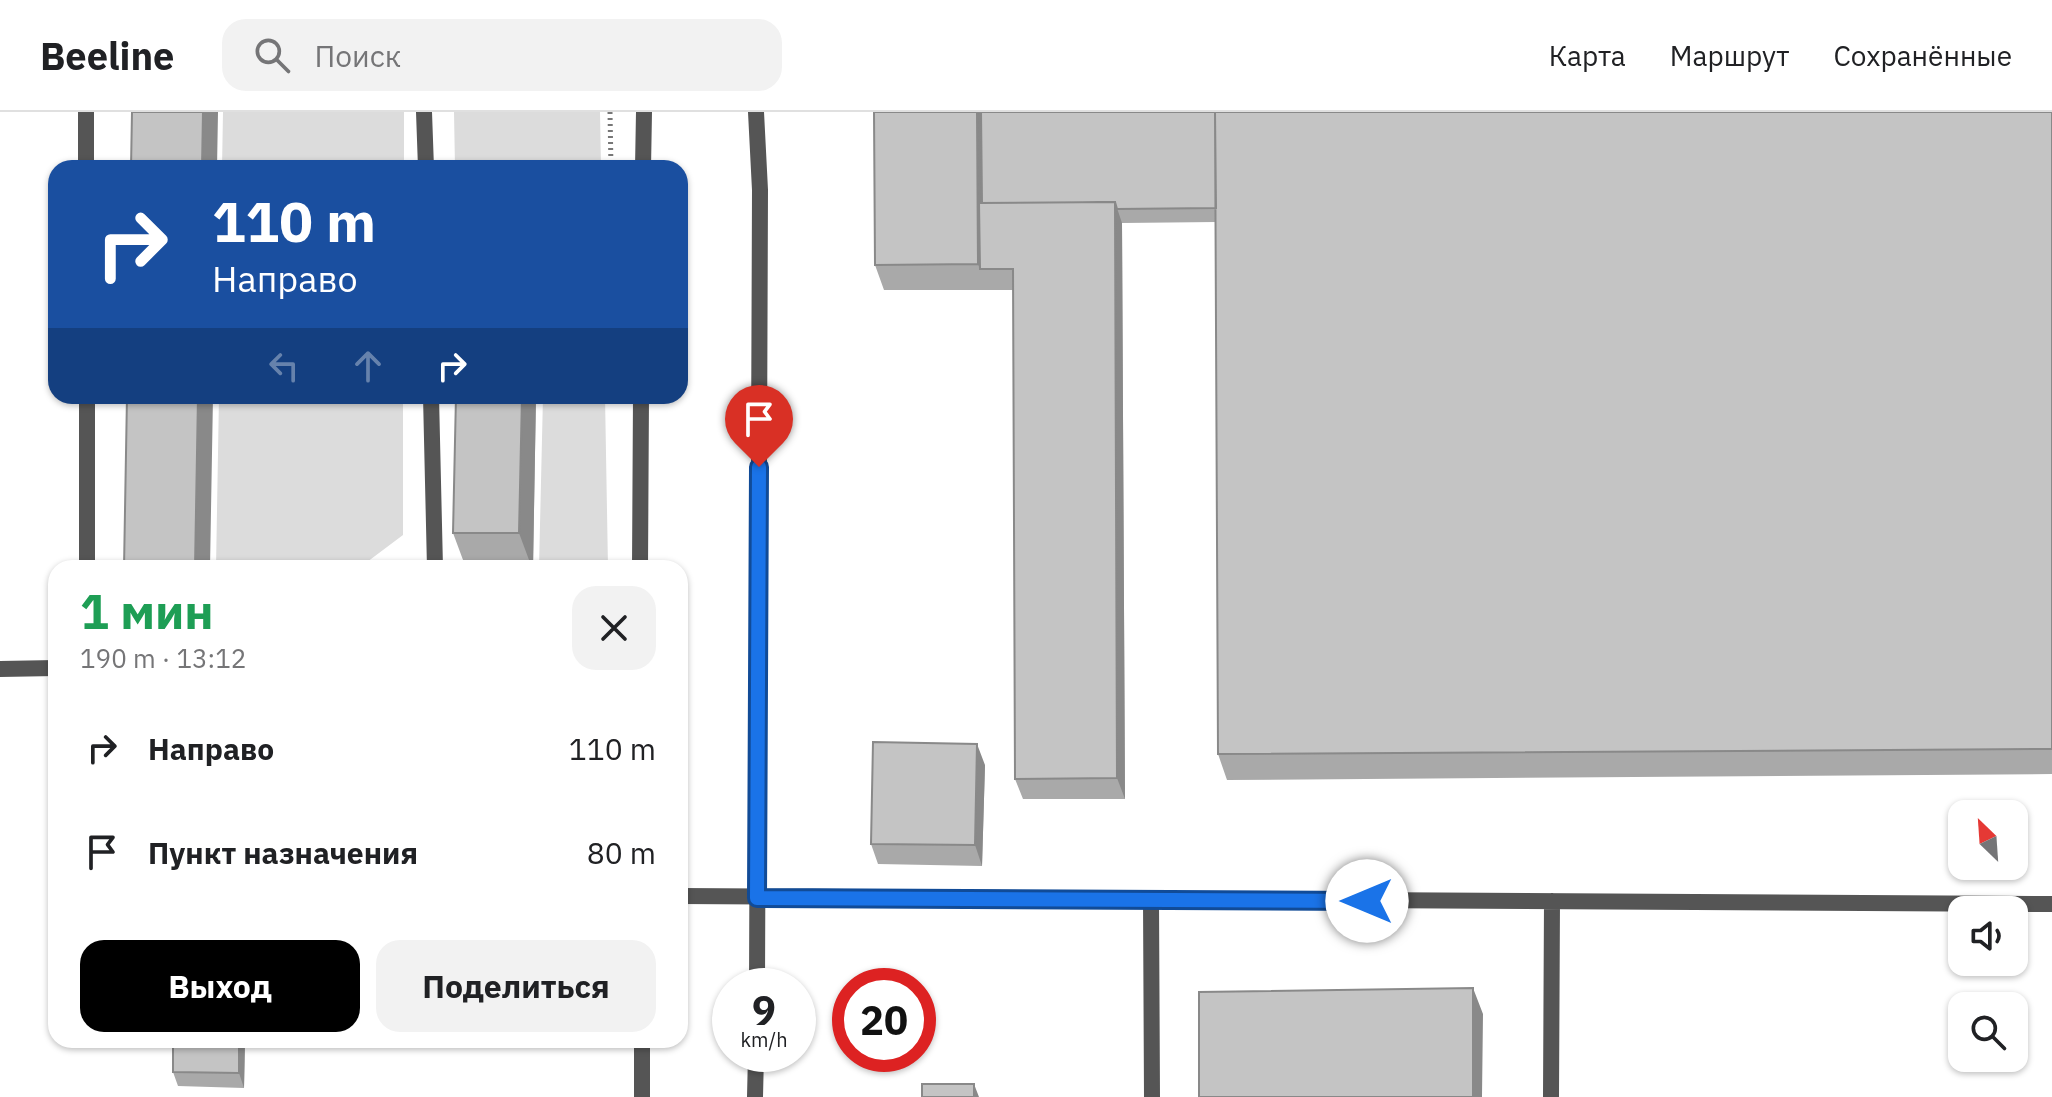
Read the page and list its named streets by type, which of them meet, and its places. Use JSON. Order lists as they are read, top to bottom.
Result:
{
  "north": "top left",
  "page": {
    "header": "Beeline",
    "search": "Поиск",
    "nav": ["Карта", "Маршрут", "Сохранённые"],
    "turn": ["110 m", "Направо"],
    "heading": ["1 мин", "190 m · 13:12"],
    "list": [
      {
        "name": "Направо",
        "value": "110 m"
      },
      {
        "name": "Пункт назначения",
        "value": "80 m"
      }
    ],
    "buttons": ["Выход", "Поделиться"],
    "speed": "9 km/h",
    "limit": "20"
  }
}
